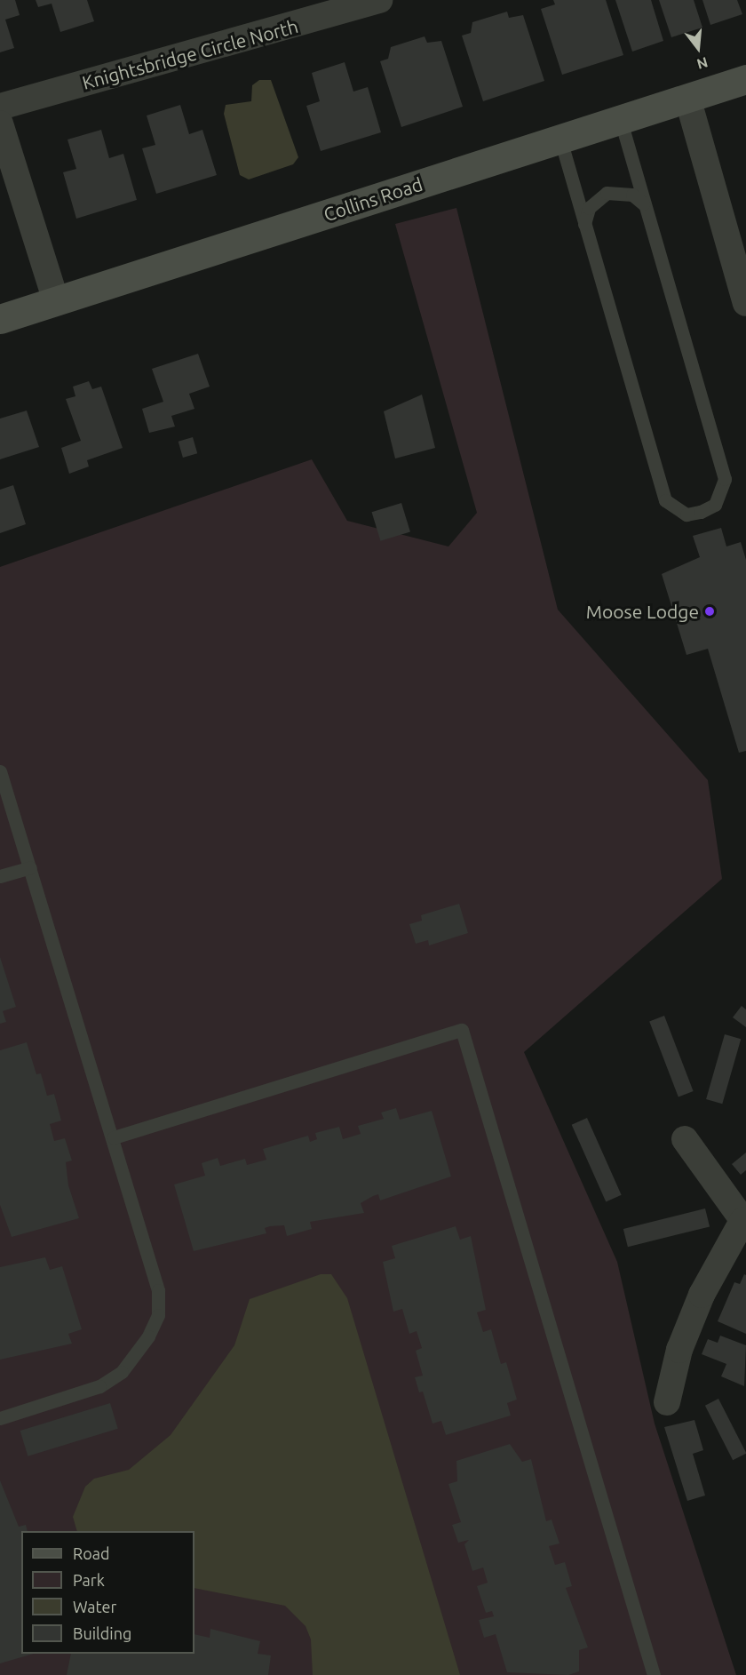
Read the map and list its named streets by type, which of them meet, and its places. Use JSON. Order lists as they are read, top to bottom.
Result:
{
  "streets": {
    "street": ["Knightsbridge Circle North", "Collins Road"]
  },
  "places": ["Moose Lodge"],
  "legend": [
    "Road",
    "Park",
    "Water",
    "Building"
  ],
  "north": "bottom"
}
